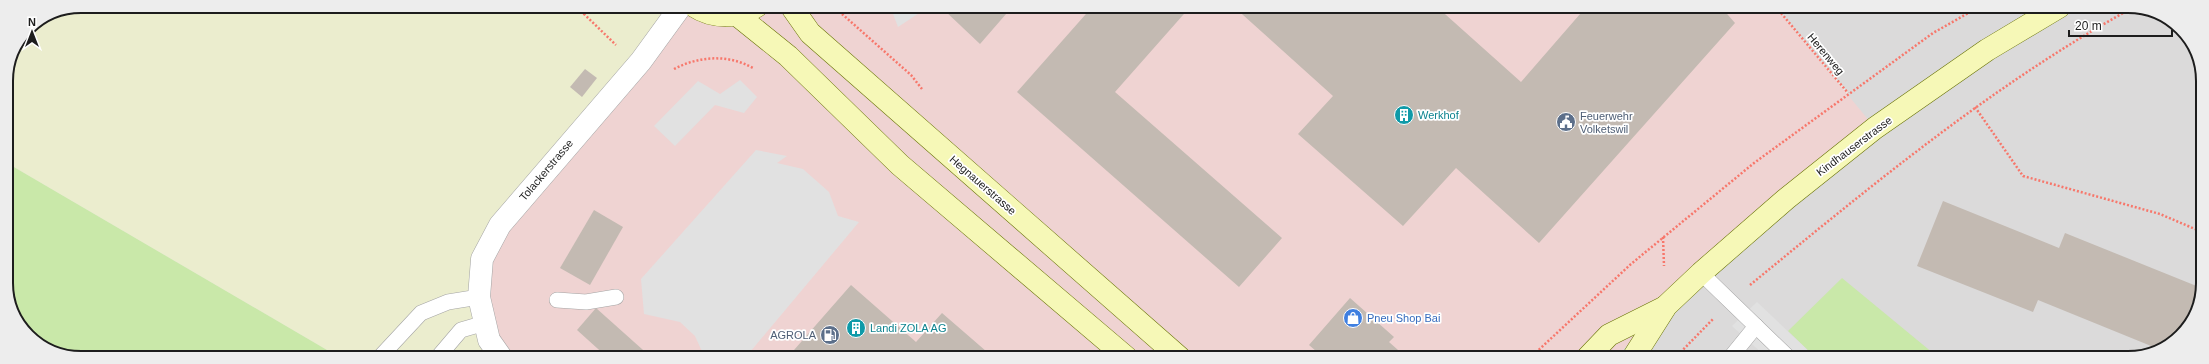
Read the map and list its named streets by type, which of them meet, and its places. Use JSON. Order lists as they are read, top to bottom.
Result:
{
  "streets": {
    "main road": ["Kindhauserstrasse", "Hegnauerstrasse"],
    "street": ["Tolackerstrasse"],
    "path": ["Herenweg"]
  },
  "places": {
    "building": ["Werkhof", "Landi ZOLA AG"],
    "public building": ["Feuerwehr Volketswil"],
    "shop": ["Pneu Shop Bai"],
    "fuel station": ["AGROLA"]
  },
  "scale_bar": "20 m",
  "north": "top"
}
